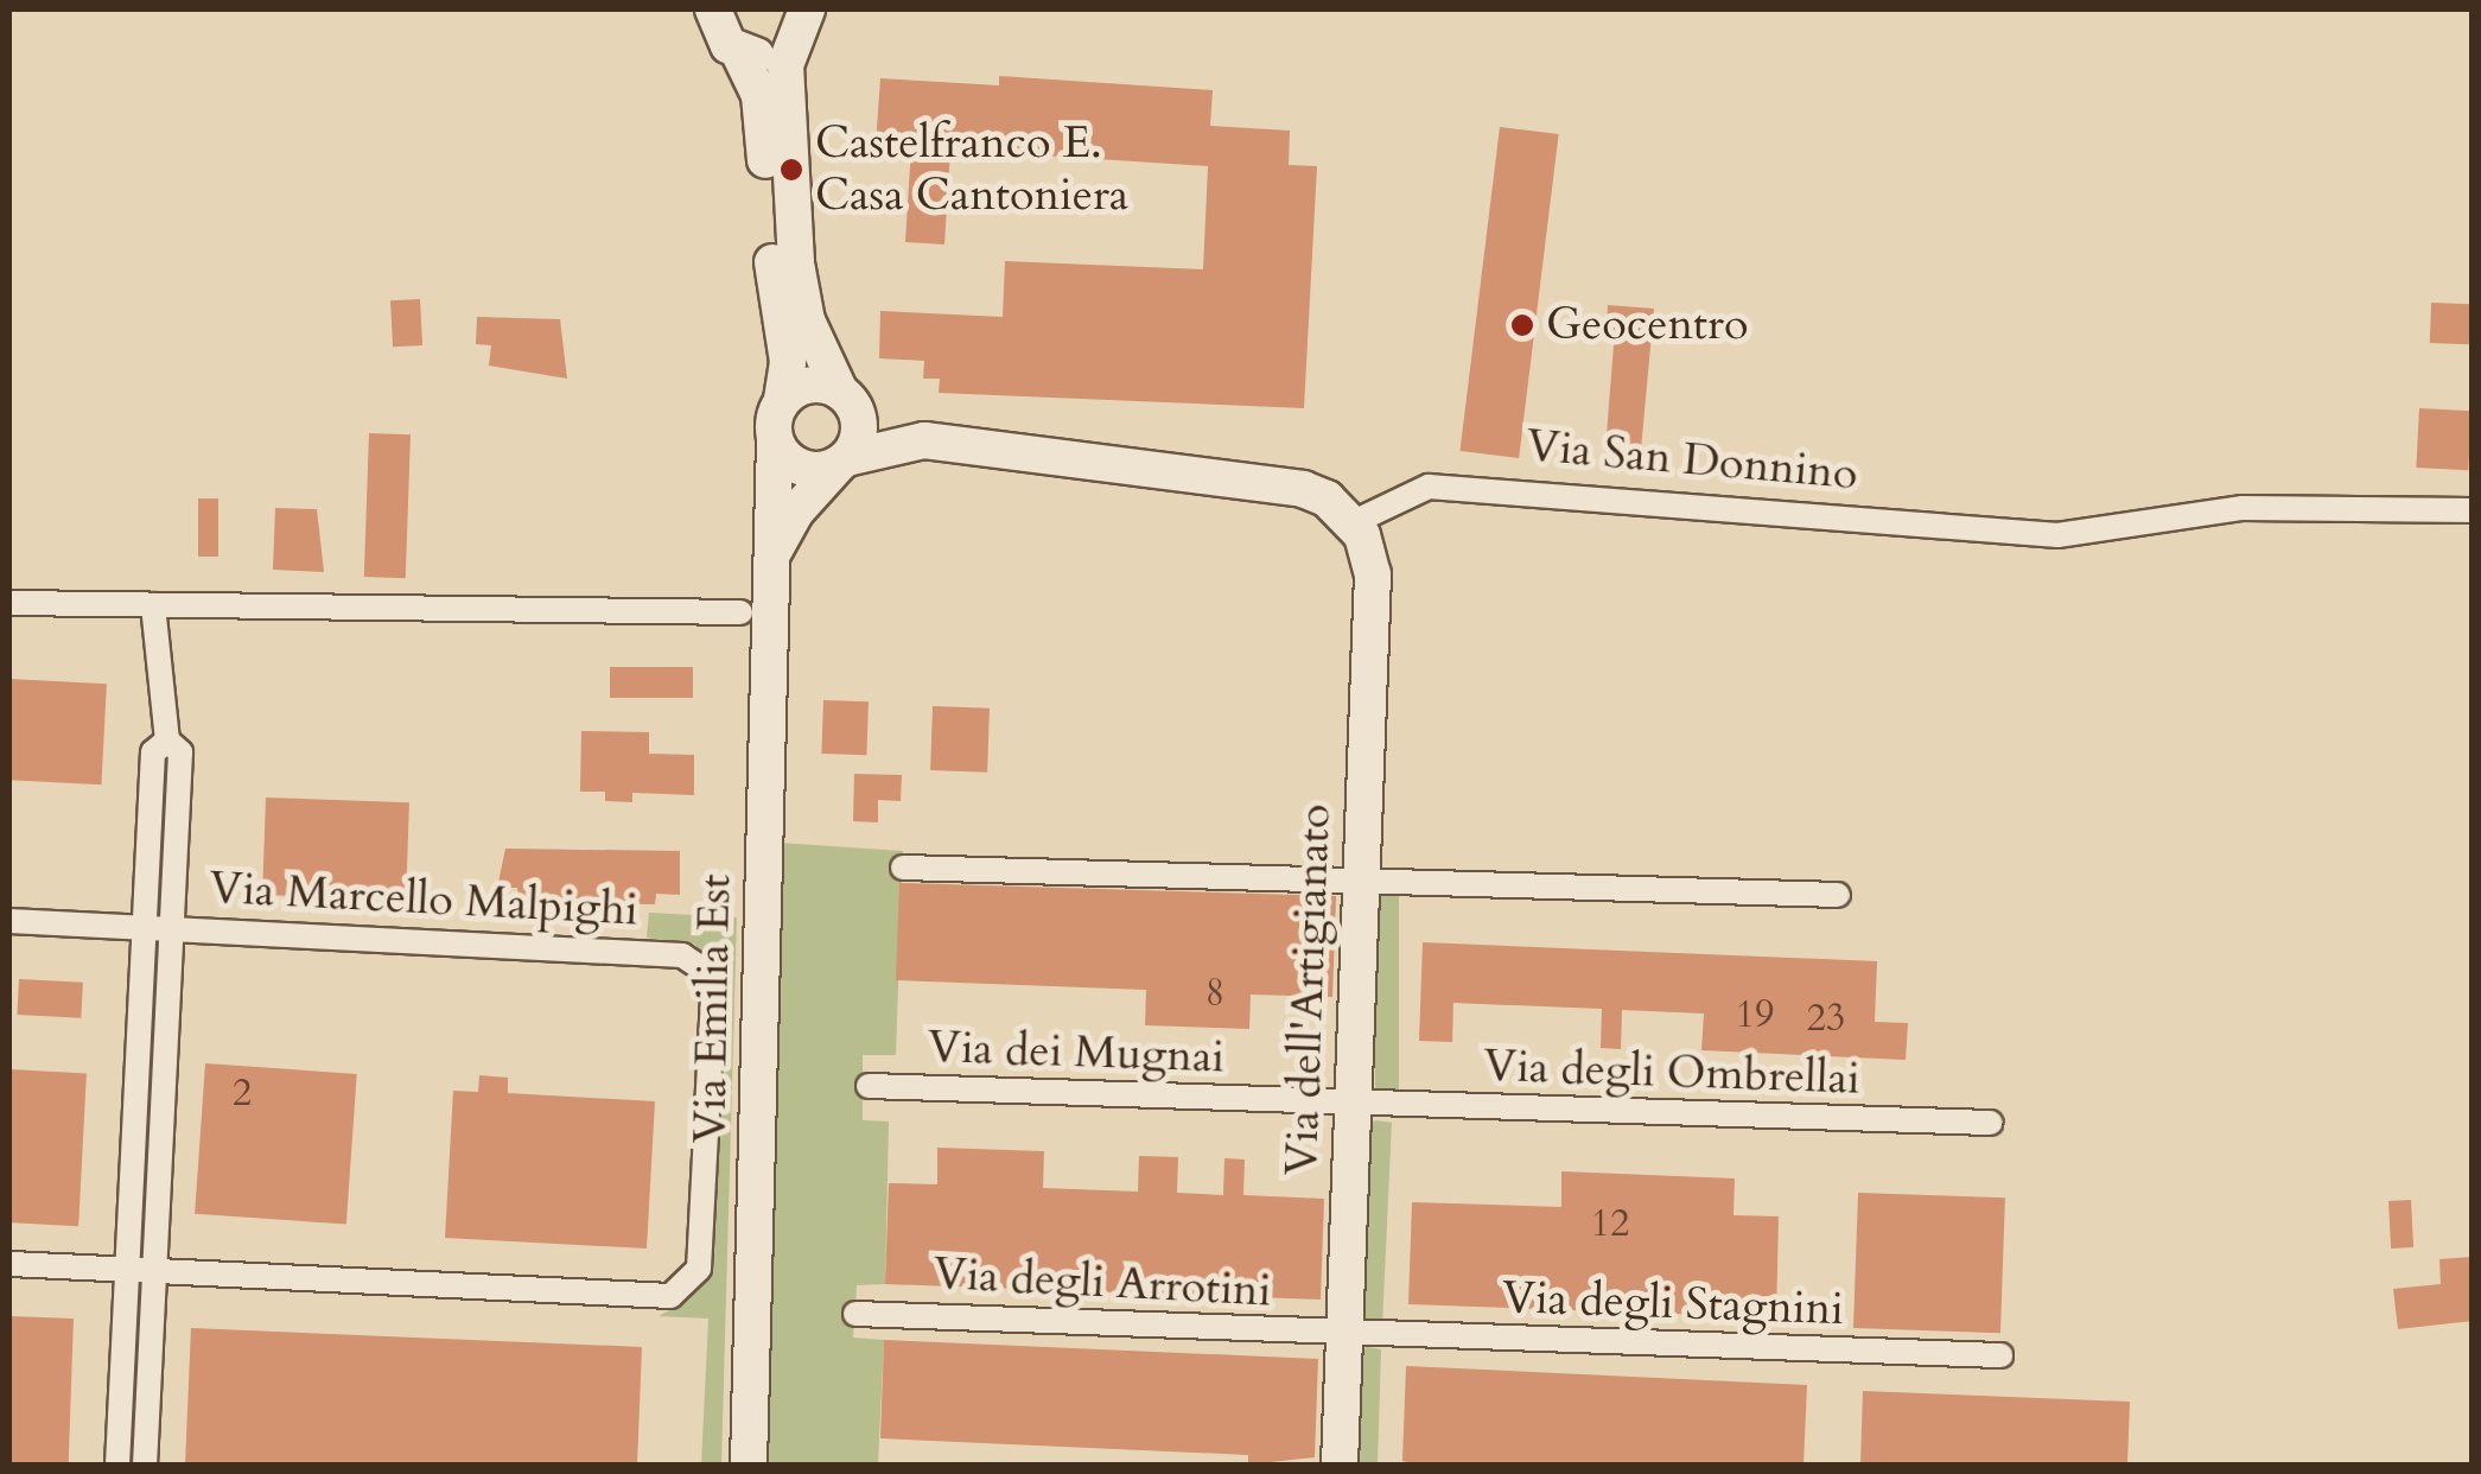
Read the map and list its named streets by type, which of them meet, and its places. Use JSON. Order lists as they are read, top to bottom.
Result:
{
  "streets": {
    "main road": ["Via dell'Artigianato", "Via Emilia Est"],
    "street": [
      "Via San Donnino",
      "Via Marcello Malpighi",
      "Via dei Mugnai",
      "Via degli Ombrellai",
      "Via degli Arrotini",
      "Via degli Stagnini"
    ]
  },
  "crossings": [
    ["Via San Donnino", "Via dell'Artigianato"],
    ["Via dell'Artigianato", "Via dei Mugnai"],
    ["Via dell'Artigianato", "Via degli Ombrellai"],
    ["Via dell'Artigianato", "Via degli Arrotini"],
    ["Via dell'Artigianato", "Via degli Stagnini"],
    ["Via dei Mugnai", "Via degli Ombrellai"],
    ["Via degli Arrotini", "Via degli Stagnini"]
  ],
  "places": ["Castelfranco E. Casa Cantoniera", "Geocentro"],
  "house_numbers": [
    "8",
    "19",
    "23",
    "2",
    "12"
  ]
}
